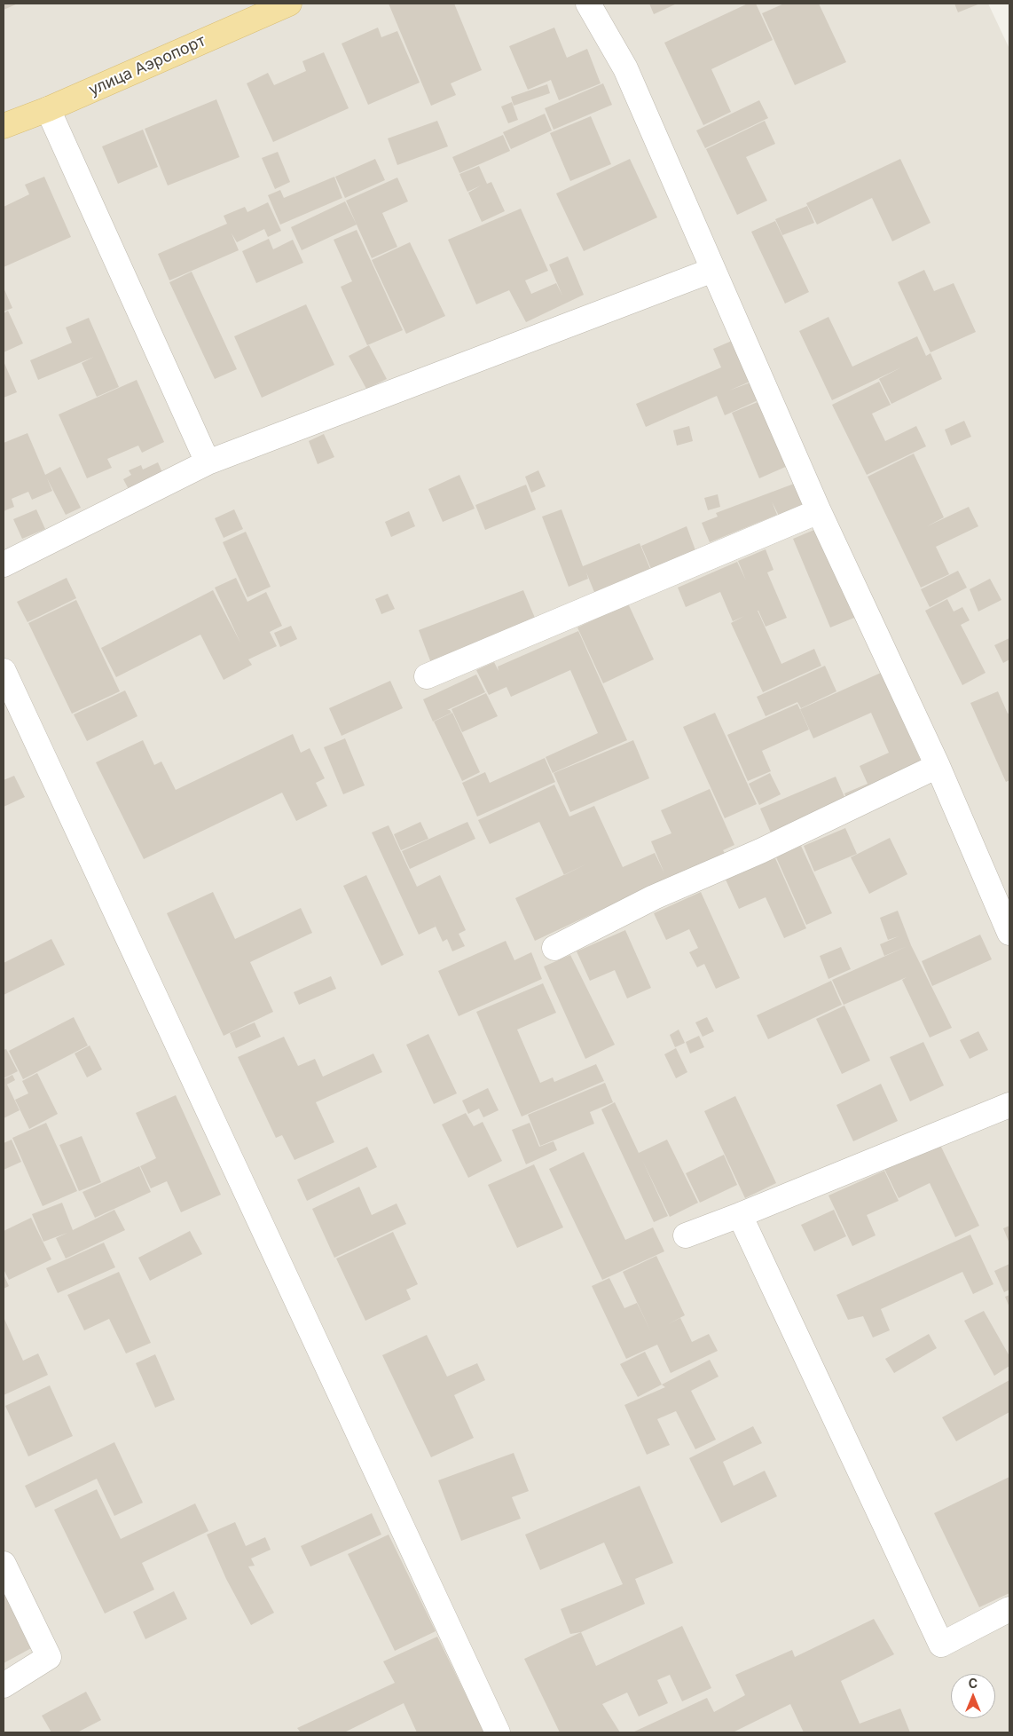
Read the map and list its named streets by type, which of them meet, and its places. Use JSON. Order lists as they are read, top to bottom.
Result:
{
  "streets": {
    "main road": ["улица Аэропорт"]
  },
  "north": "top"
}
